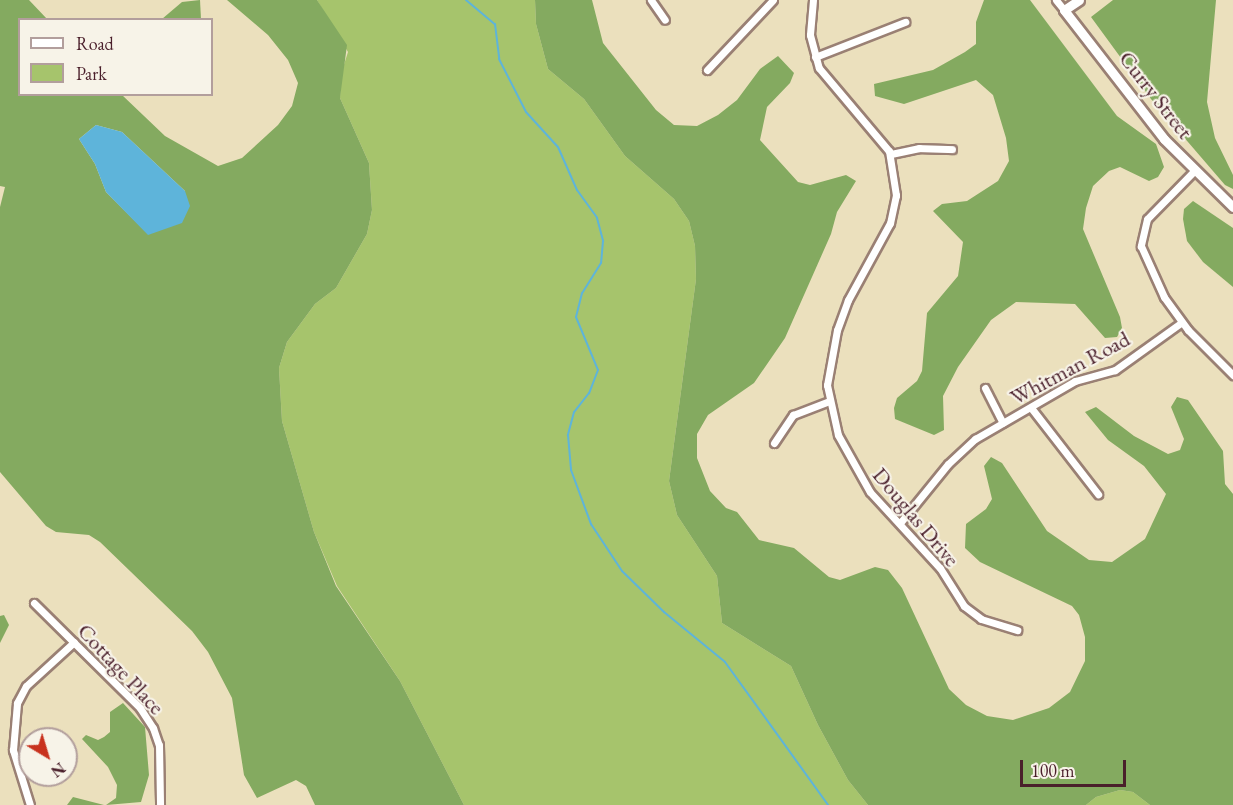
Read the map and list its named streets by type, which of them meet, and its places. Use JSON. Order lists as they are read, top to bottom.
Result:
{
  "streets": {
    "street": [
      "Curry Street",
      "Whitman Road",
      "Douglas Drive",
      "Cottage Place"
    ]
  },
  "crossings": [
    ["Whitman Road", "Douglas Drive"]
  ],
  "legend": ["Road", "Park"],
  "scale_bar": "100 m",
  "north": "bottom right"
}
